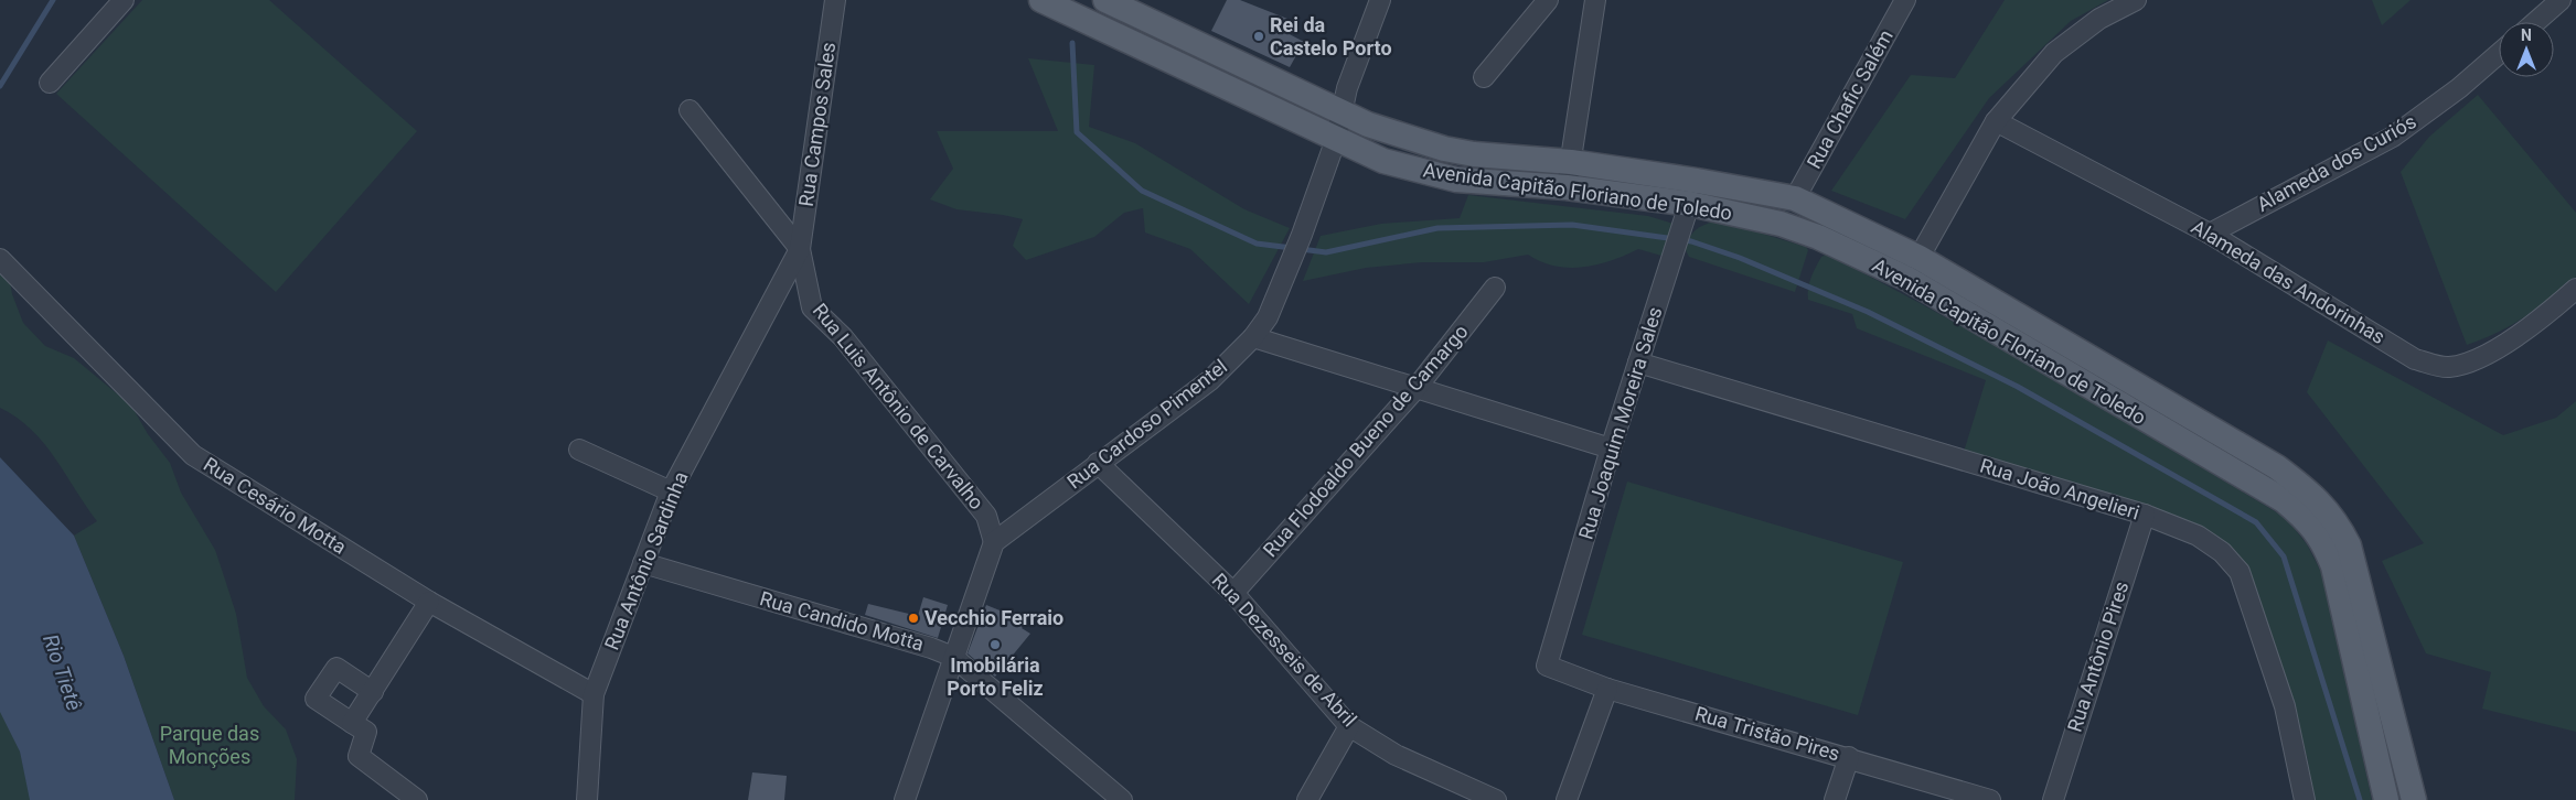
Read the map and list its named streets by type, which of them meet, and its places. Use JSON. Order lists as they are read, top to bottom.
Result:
{
  "streets": {
    "main road": ["Avenida Capitão Floriano de Toledo"],
    "street": [
      "Rua Chafic Salém",
      "Rua Campos Sales",
      "Alameda dos Curiós",
      "Alameda das Andorinhas",
      "Rua Luis Antônio de Carvalho",
      "Rua Joaquim Moreira Sales",
      "Rua Cardoso Pimentel",
      "Rua Flodoaldo Bueno de Camargo",
      "Rua João Angelieri",
      "Rua Cesário Motta",
      "Rua Antônio Sardinha",
      "Rua Candido Motta",
      "Rua Dezesseis de Abril",
      "Rua Antônio Pires",
      "Rua Tristão Pires"
    ]
  },
  "crossings": [
    ["Rua Chafic Salém", "Avenida Capitão Floriano de Toledo"],
    ["Rua Campos Sales", "Rua Luis Antônio de Carvalho"],
    ["Rua Campos Sales", "Rua Antônio Sardinha"],
    ["Alameda dos Curiós", "Alameda das Andorinhas"],
    ["Avenida Capitão Floriano de Toledo", "Rua Joaquim Moreira Sales"],
    ["Avenida Capitão Floriano de Toledo", "Rua Cardoso Pimentel"],
    ["Rua Luis Antônio de Carvalho", "Rua Cardoso Pimentel"],
    ["Rua Luis Antônio de Carvalho", "Rua Antônio Sardinha"],
    ["Rua Joaquim Moreira Sales", "Rua João Angelieri"],
    ["Rua Joaquim Moreira Sales", "Rua Tristão Pires"],
    ["Rua Cardoso Pimentel", "Rua Dezesseis de Abril"],
    ["Rua Flodoaldo Bueno de Camargo", "Rua Dezesseis de Abril"],
    ["Rua João Angelieri", "Rua Antônio Pires"],
    ["Rua Cesário Motta", "Rua Antônio Sardinha"],
    ["Rua Antônio Sardinha", "Rua Candido Motta"]
  ],
  "water": ["Rio Tietê"],
  "parks": ["Parque das Monções"],
  "places": ["Rei da Castelo Porto", "Vecchio Ferraio", "Imobilária Porto Feliz"],
  "north": "top"
}
